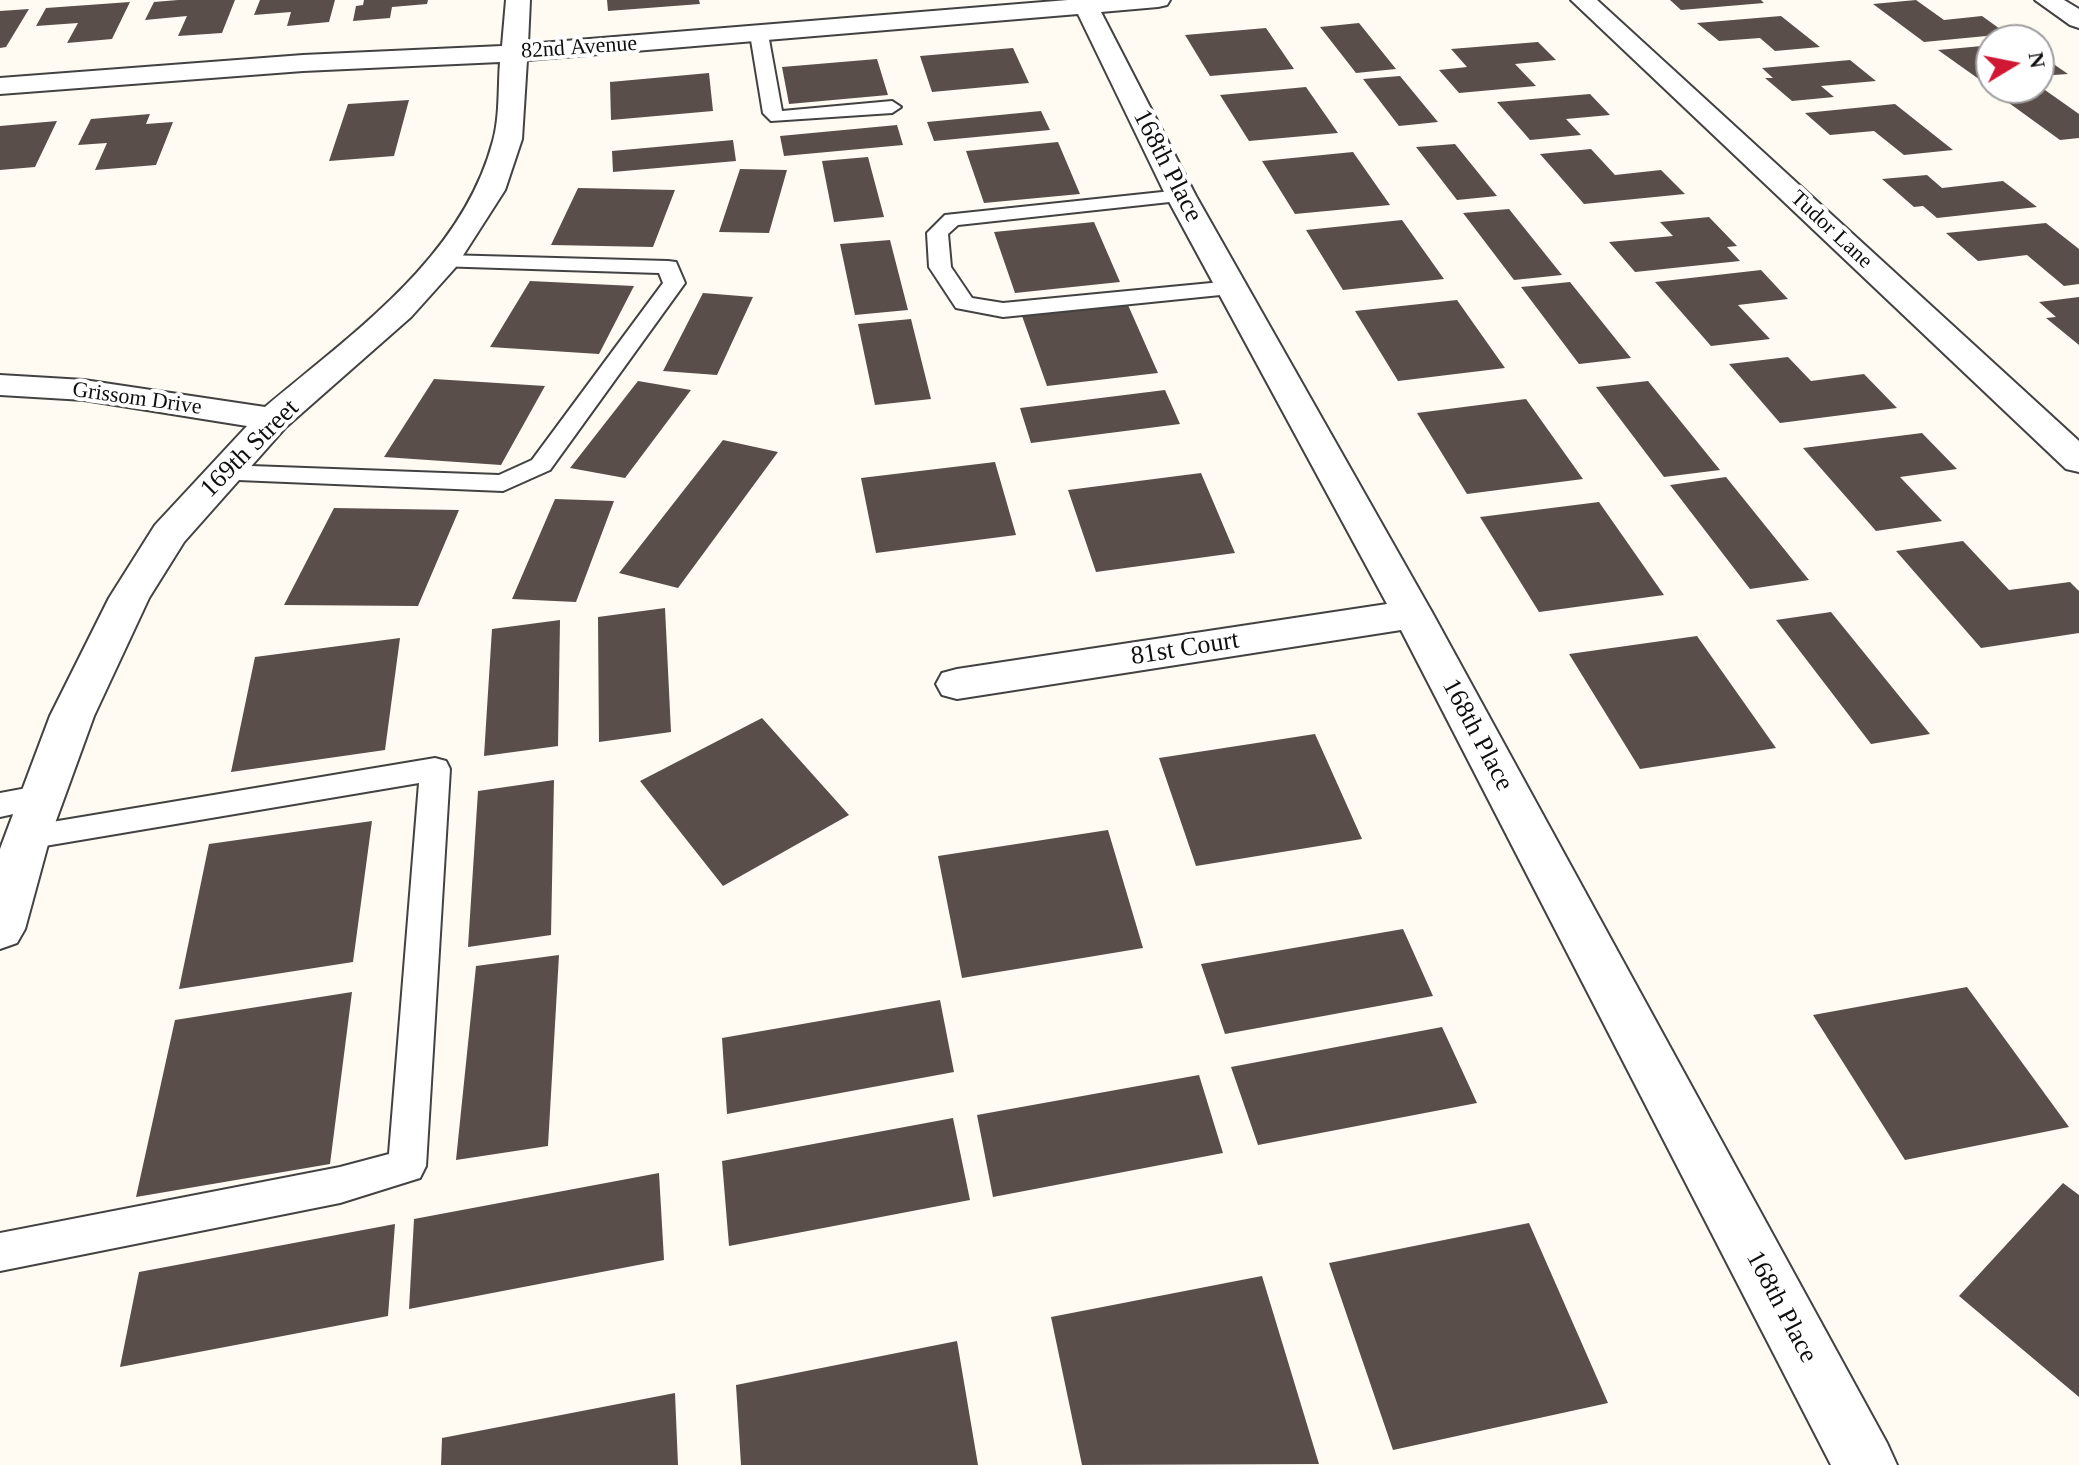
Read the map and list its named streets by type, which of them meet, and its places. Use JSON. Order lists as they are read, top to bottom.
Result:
{
  "streets": {
    "street": [
      "82nd Avenue",
      "168th Place",
      "Tudor Lane",
      "Grissom Drive",
      "169th Street",
      "81st Court"
    ]
  },
  "crossings": [
    ["82nd Avenue", "168th Place"],
    ["82nd Avenue", "169th Street"],
    ["168th Place", "81st Court"],
    ["Grissom Drive", "169th Street"]
  ],
  "north": "right"
}
